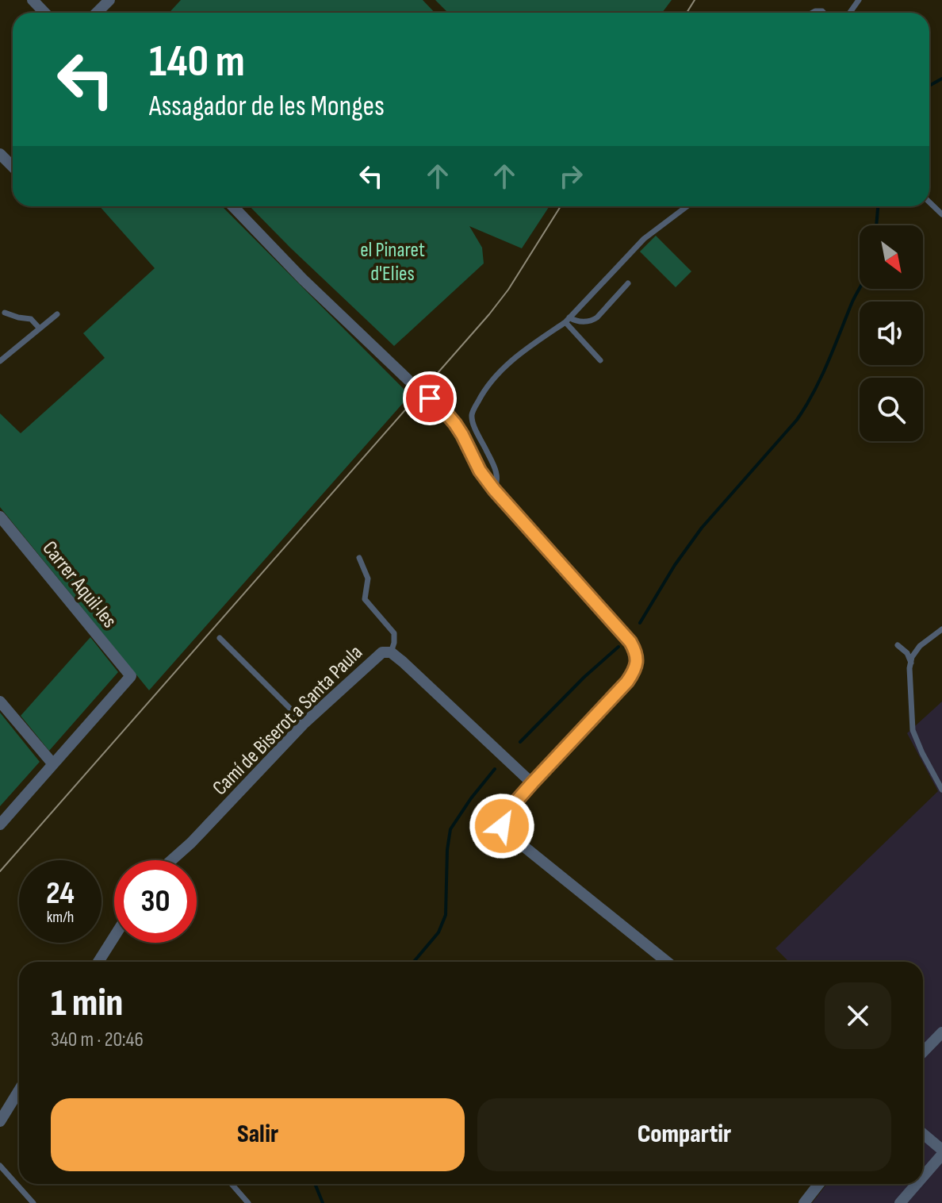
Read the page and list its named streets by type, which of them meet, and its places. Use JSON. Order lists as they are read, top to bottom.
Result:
{
  "streets": {
    "street": ["Carrer Aquil·les", "Camí de Biserot a Santa Paula"]
  },
  "parks": ["el Pinaret d'Elies"],
  "north": "bottom right",
  "page": {
    "turn": ["140 m", "Assagador de les Monges"],
    "speed": "24 km/h",
    "limit": "30",
    "heading": ["1 min", "340 m · 20:46"],
    "buttons": ["Salir", "Compartir"]
  }
}
